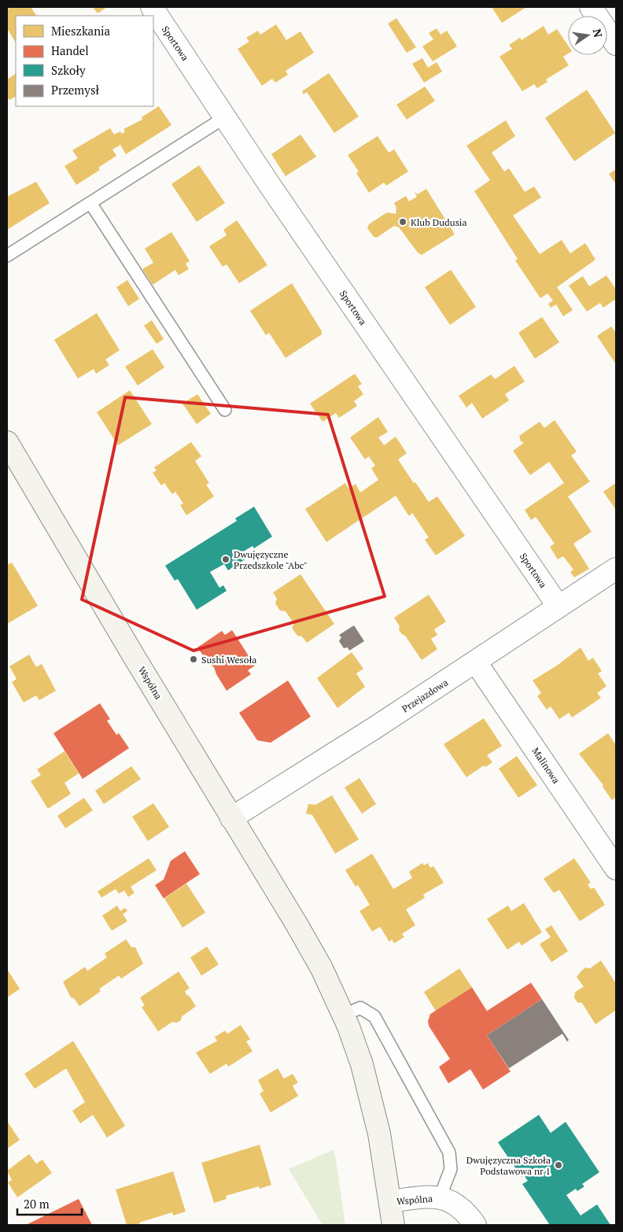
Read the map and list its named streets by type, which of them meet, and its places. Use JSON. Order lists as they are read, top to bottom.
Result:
{
  "streets": {
    "street": [
      "Sportowa",
      "Wspólna",
      "Przejazdowa",
      "Malinowa"
    ]
  },
  "crossings": [
    ["Sportowa", "Przejazdowa"],
    ["Wspólna", "Przejazdowa"],
    ["Przejazdowa", "Malinowa"]
  ],
  "places": [
    "Klub Dudusia",
    "Dwujęzyczne Przedszkole \"Abc\"",
    "Sushi Wesoła",
    "Dwujęzyczna Szkoła Podstawowa nr 1"
  ],
  "legend": [
    "Mieszkania",
    "Handel",
    "Szkoły",
    "Przemysł"
  ],
  "scale_bar": "20 m",
  "north": "right"
}
